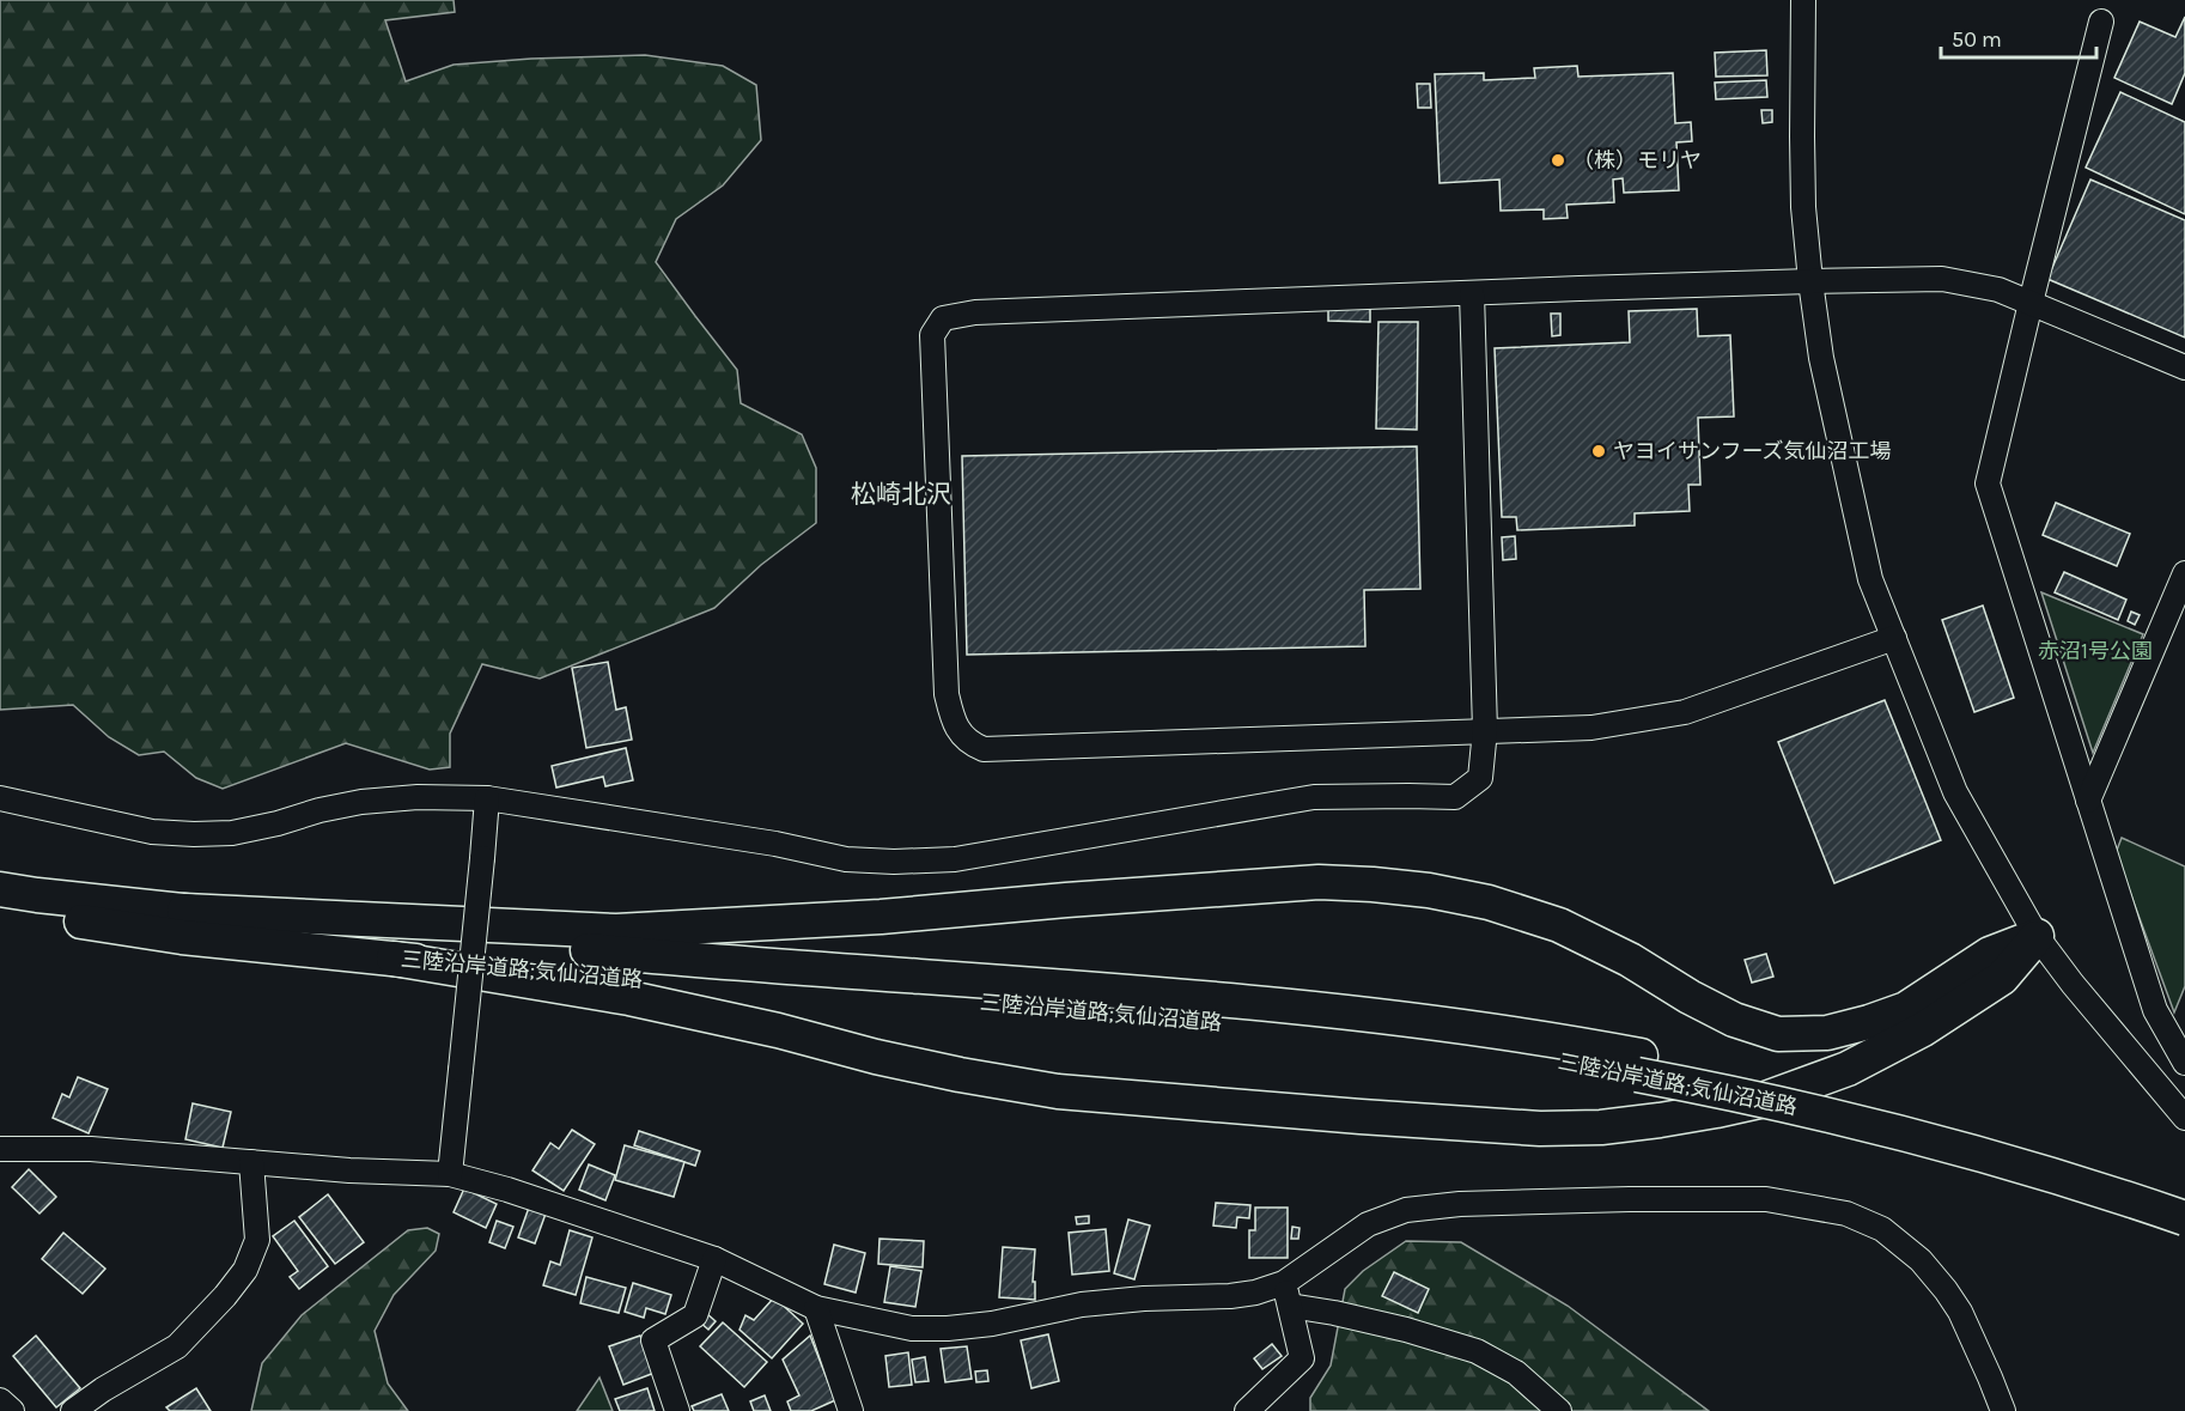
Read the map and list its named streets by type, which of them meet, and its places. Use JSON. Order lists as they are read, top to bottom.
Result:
{
  "streets": {
    "highway": ["三陸沿岸道路;気仙沼道路"]
  },
  "districts": ["松崎北沢"],
  "parks": ["赤沼1号公園"],
  "places": ["（株）モリヤ", "ヤヨイサンフーズ気仙沼工場"],
  "scale_bar": "50 m"
}
